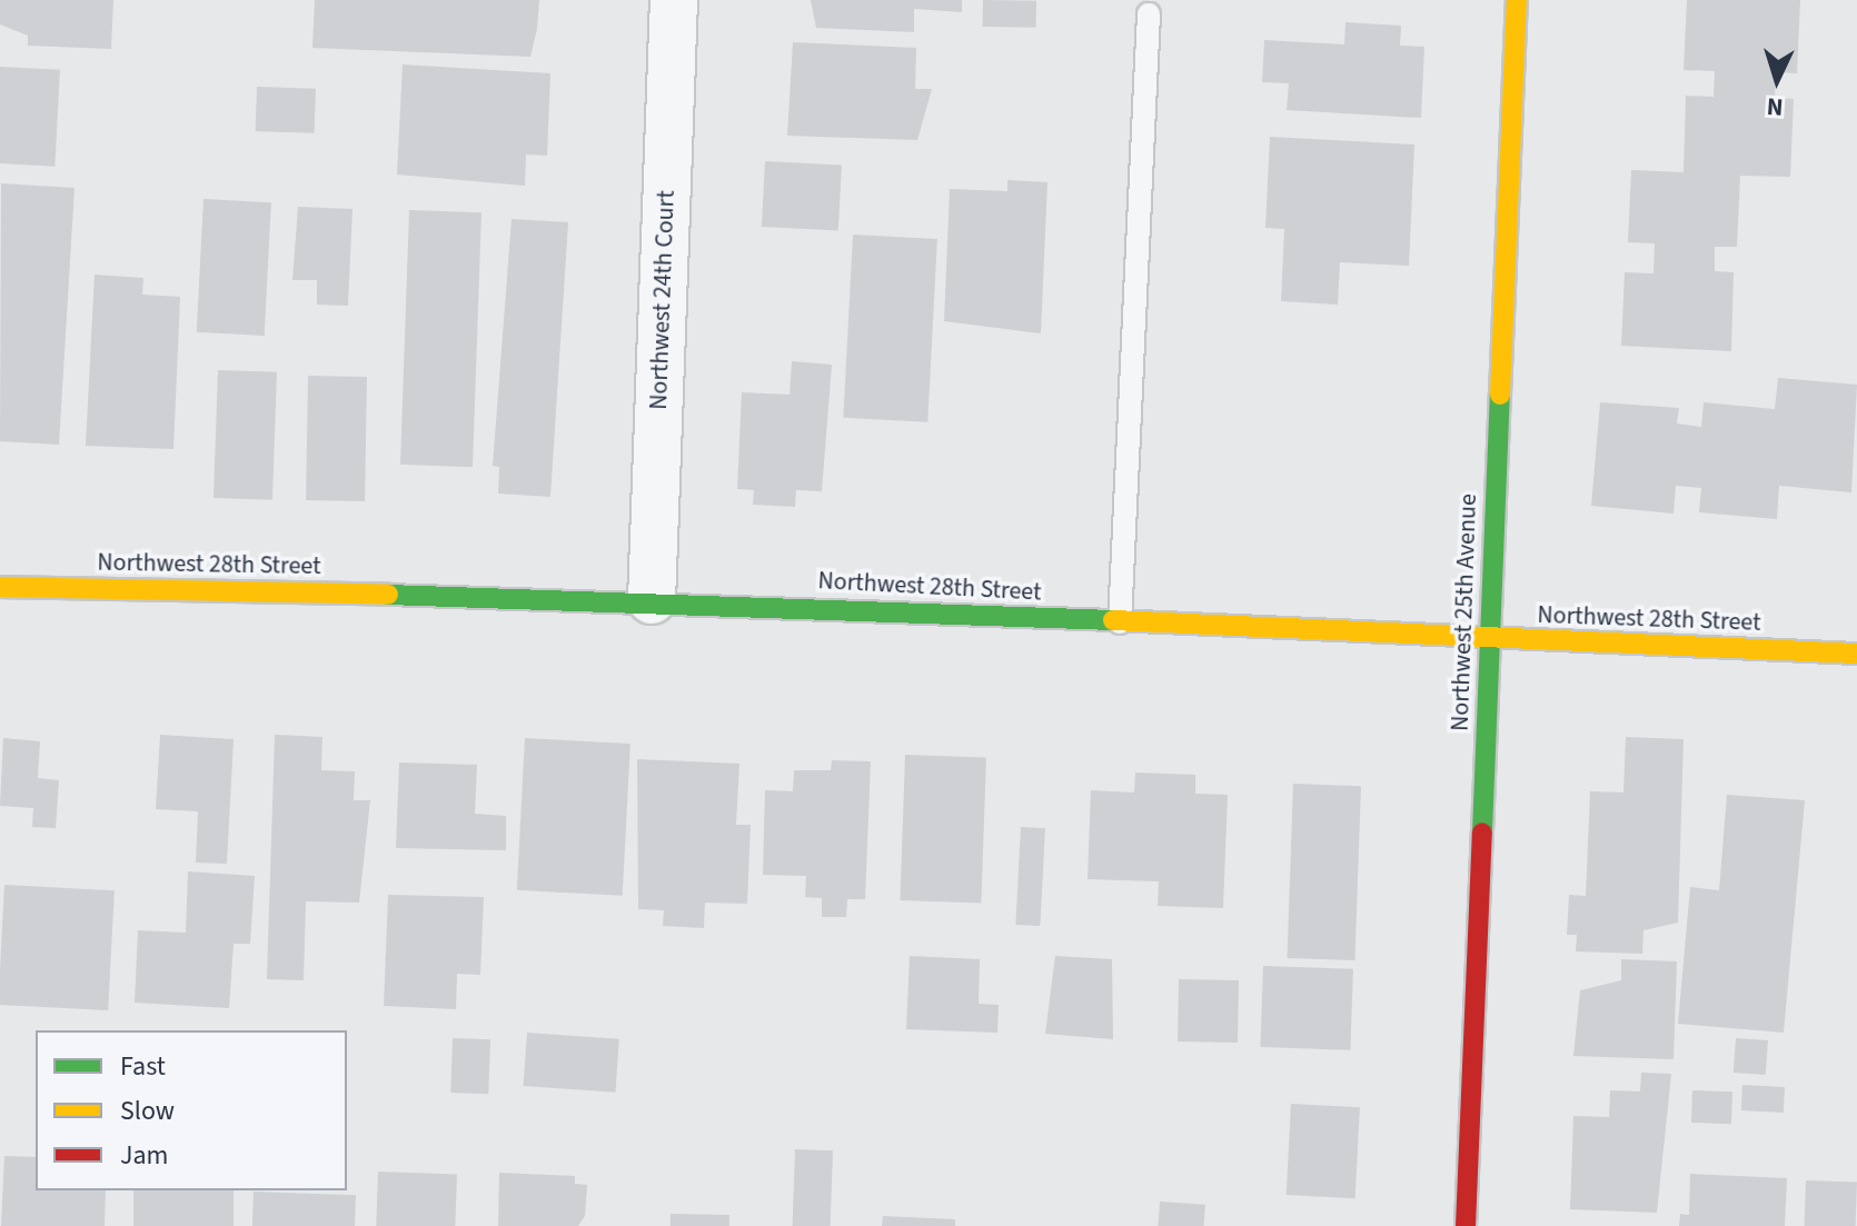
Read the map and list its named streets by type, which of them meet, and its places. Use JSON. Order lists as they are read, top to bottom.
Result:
{
  "streets": {
    "street": ["Northwest 24th Court", "Northwest 28th Street", "Northwest 25th Avenue"]
  },
  "crossings": [
    ["Northwest 24th Court", "Northwest 28th Street"],
    ["Northwest 28th Street", "Northwest 25th Avenue"]
  ],
  "legend": ["Fast", "Slow", "Jam"],
  "north": "bottom"
}
